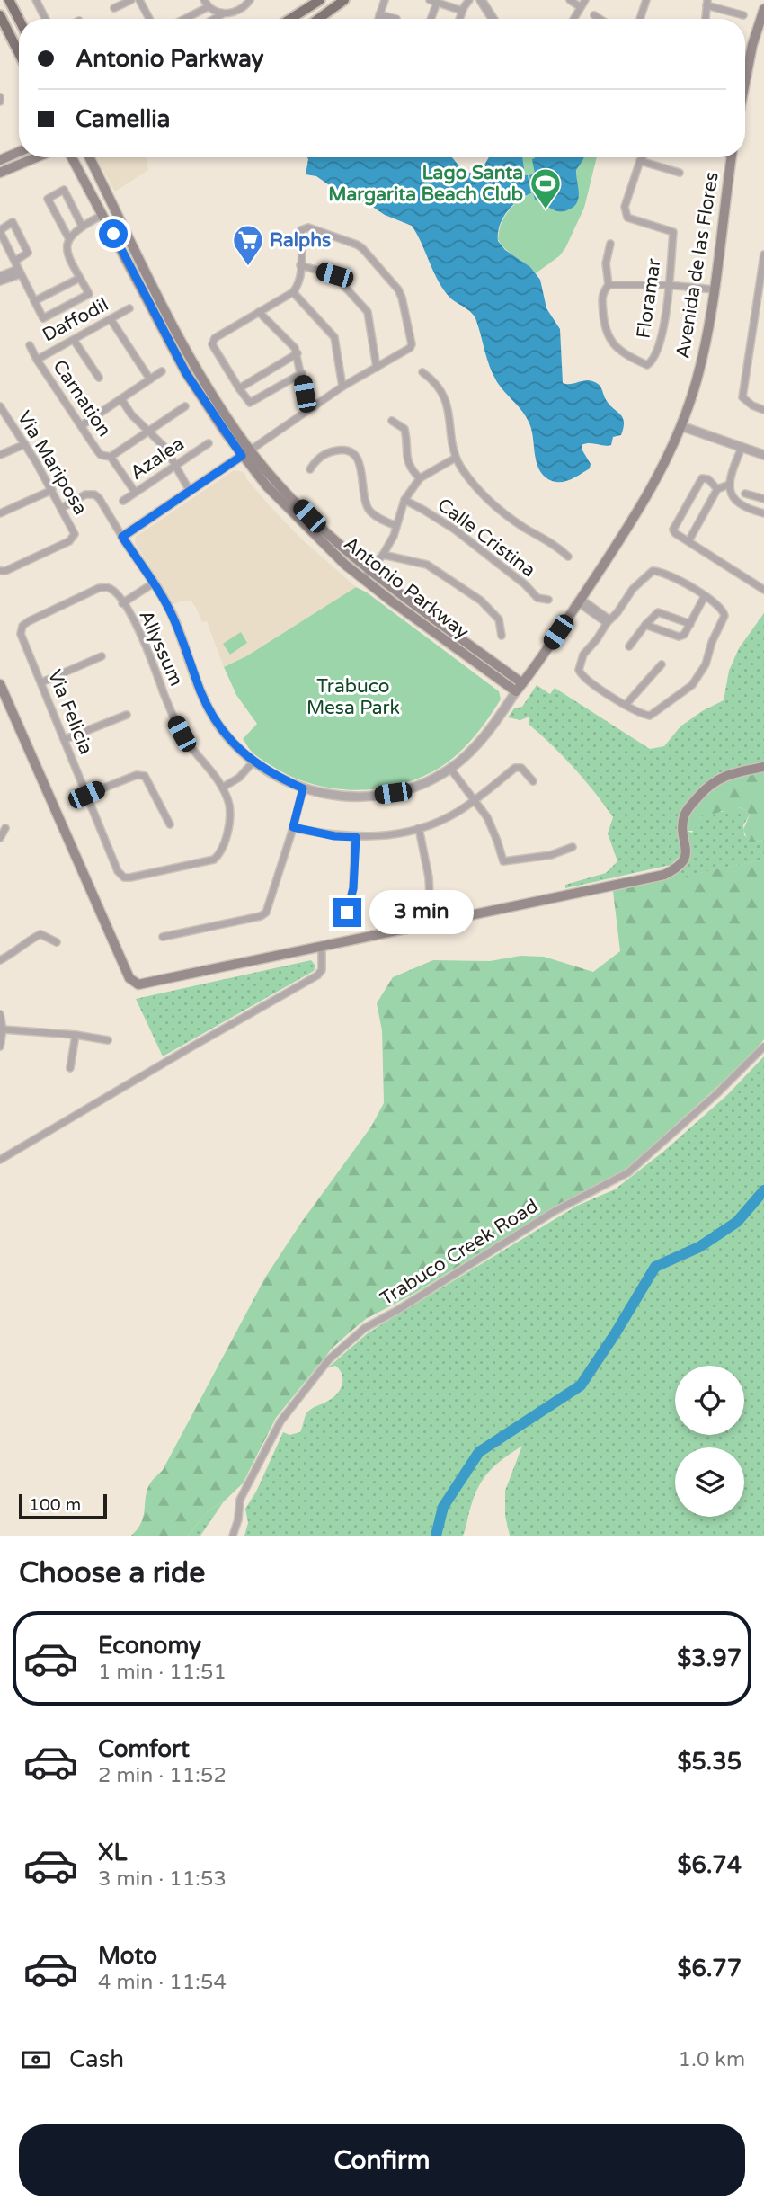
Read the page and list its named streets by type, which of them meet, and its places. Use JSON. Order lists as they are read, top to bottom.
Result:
{
  "streets": {
    "main road": ["Avenida de las Flores", "Antonio Parkway"],
    "street": [
      "Floramar",
      "Daffodil",
      "Carnation",
      "Azalea",
      "Via Mariposa",
      "Calle Cristina",
      "Allyssum",
      "Via Felicia",
      "Trabuco Creek Road"
    ]
  },
  "crossings": [
    ["Avenida de las Flores", "Via Mariposa"],
    ["Avenida de las Flores", "Antonio Parkway"],
    ["Daffodil", "Carnation"],
    ["Carnation", "Azalea"],
    ["Allyssum", "Via Felicia"]
  ],
  "parks": ["Trabuco Mesa Park"],
  "places": {
    "sports": ["Lago Santa Margarita Beach Club"],
    "supermarket": ["Ralphs"]
  },
  "scale_bar": "100 m",
  "page": {
    "banner": ["Antonio Parkway", "Camellia"],
    "bubble": "3 min",
    "scale": "100 m",
    "heading": "Choose a ride",
    "list": [
      {
        "name": "Economy",
        "note": "1 min · 11:51",
        "value": "$3.97"
      },
      {
        "name": "Comfort",
        "note": "2 min · 11:52",
        "value": "$5.35"
      },
      {
        "name": "XL",
        "note": "3 min · 11:53",
        "value": "$6.74"
      },
      {
        "name": "Moto",
        "note": "4 min · 11:54",
        "value": "$6.77"
      }
    ],
    "pay": ["Cash", "1.0 km"],
    "buttons": "Confirm"
  }
}
